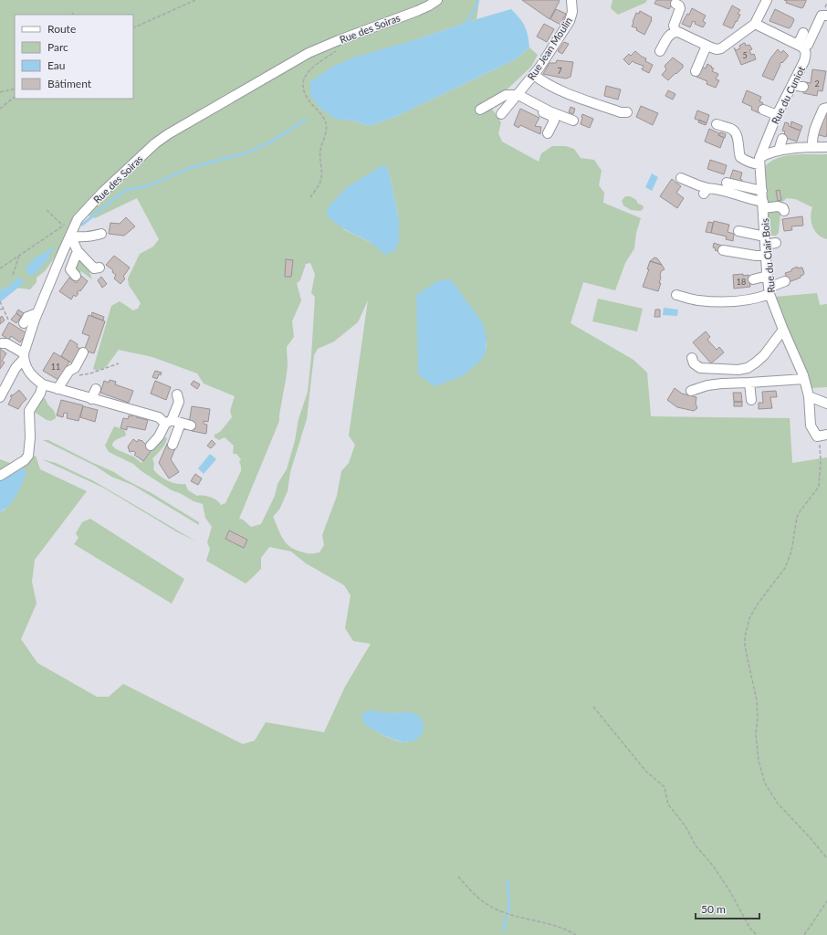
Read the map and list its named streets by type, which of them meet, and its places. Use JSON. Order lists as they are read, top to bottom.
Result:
{
  "streets": {
    "street": [
      "Rue des Soiras",
      "Rue Jean Moulin",
      "Rue du Cuniot",
      "Rue du Clair Bois"
    ]
  },
  "crossings": [
    ["Rue du Cuniot", "Rue du Clair Bois"]
  ],
  "house_numbers": [
    "5",
    "7",
    "2",
    "18",
    "11"
  ],
  "legend": [
    "Route",
    "Parc",
    "Eau",
    "Bâtiment"
  ],
  "scale_bar": "50 m"
}
